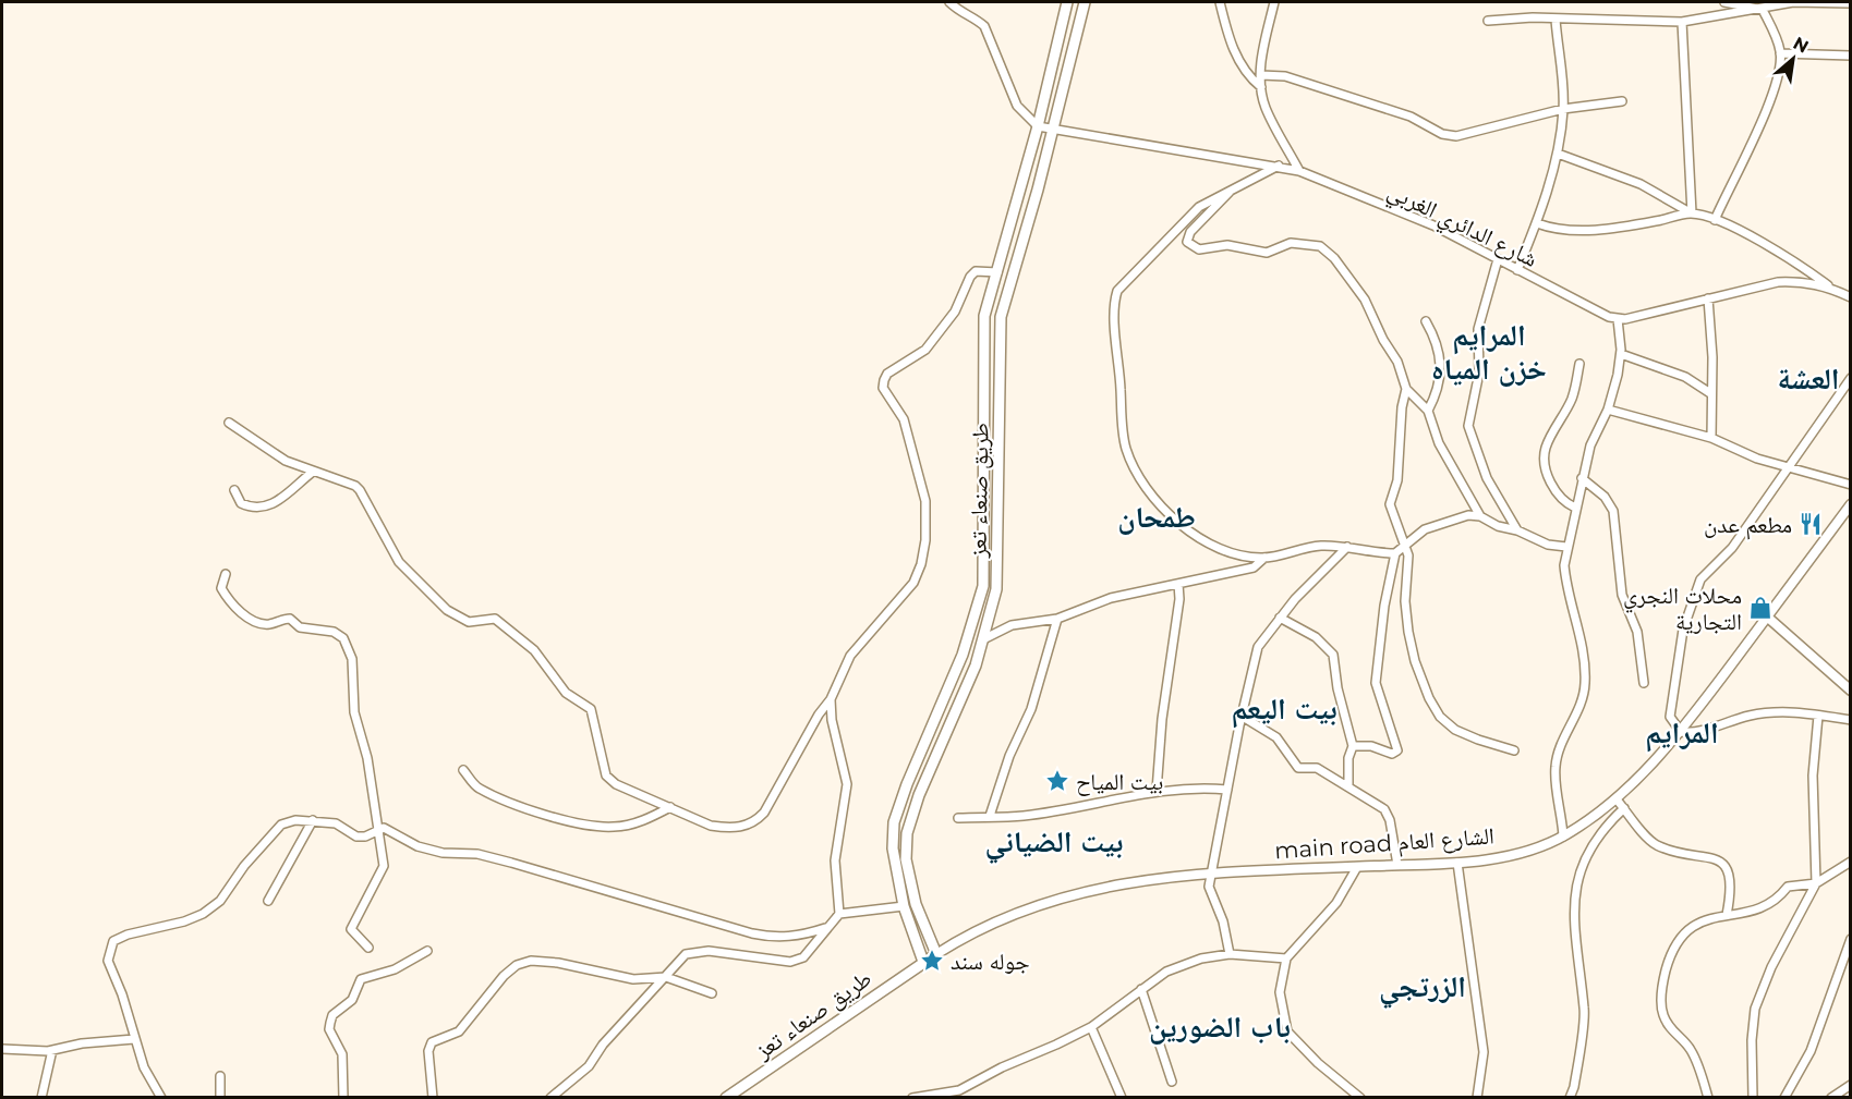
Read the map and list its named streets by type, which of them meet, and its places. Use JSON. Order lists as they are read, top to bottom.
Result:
{
  "streets": {
    "highway": ["طريق صنعاء تعز"],
    "main road": ["main road الشارع العام"],
    "street": ["شارع الدائري الغربي"]
  },
  "crossings": [
    ["شارع الدائري الغربي", "طريق صنعاء تعز"],
    ["طريق صنعاء تعز", "main road الشارع العام"]
  ],
  "districts": [
    "المرايم خزن المياه",
    "العشة",
    "طمحان",
    "بيت اليعم",
    "المرايم",
    "بيت الضياني",
    "الزرتجي",
    "باب الضورين"
  ],
  "places": {
    "restaurant": ["مطعم عدن"],
    "shop": ["محلات النجري التجارية"],
    "place": ["بيت المياح", "جوله سند"]
  },
  "north": "top right"
}
